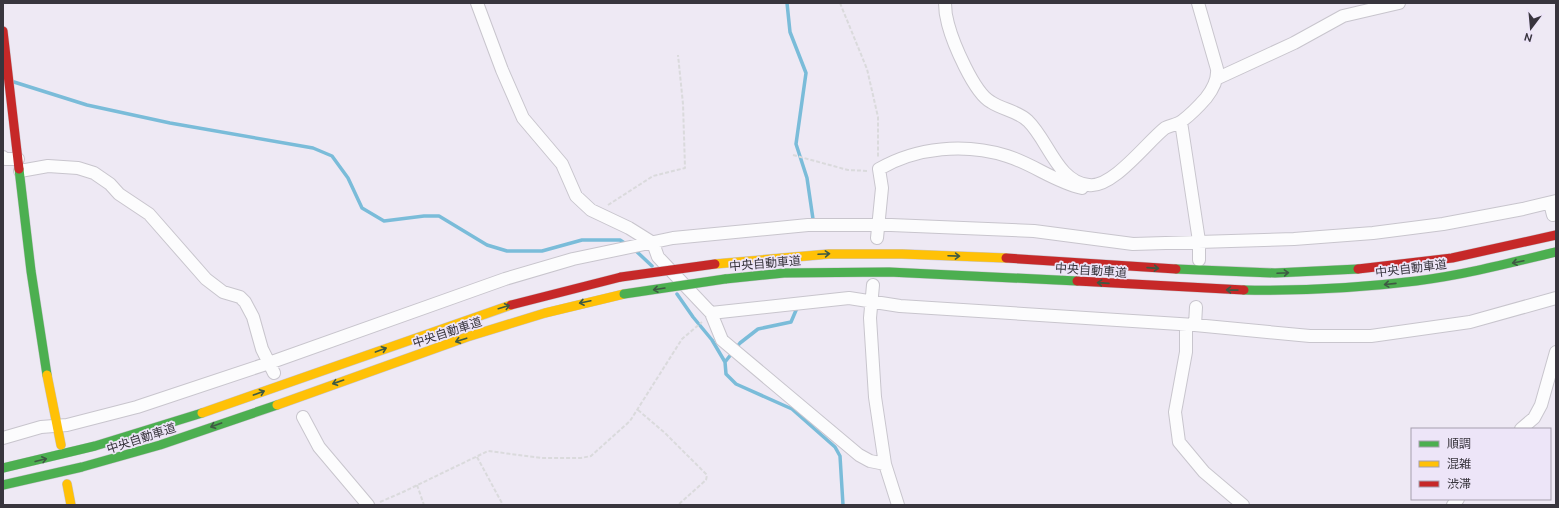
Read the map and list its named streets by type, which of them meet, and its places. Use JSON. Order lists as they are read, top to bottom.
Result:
{
  "streets": {
    "main road": ["中央自動車道"]
  },
  "legend": ["順調", "混雑", "渋滞"],
  "north": "bottom"
}
